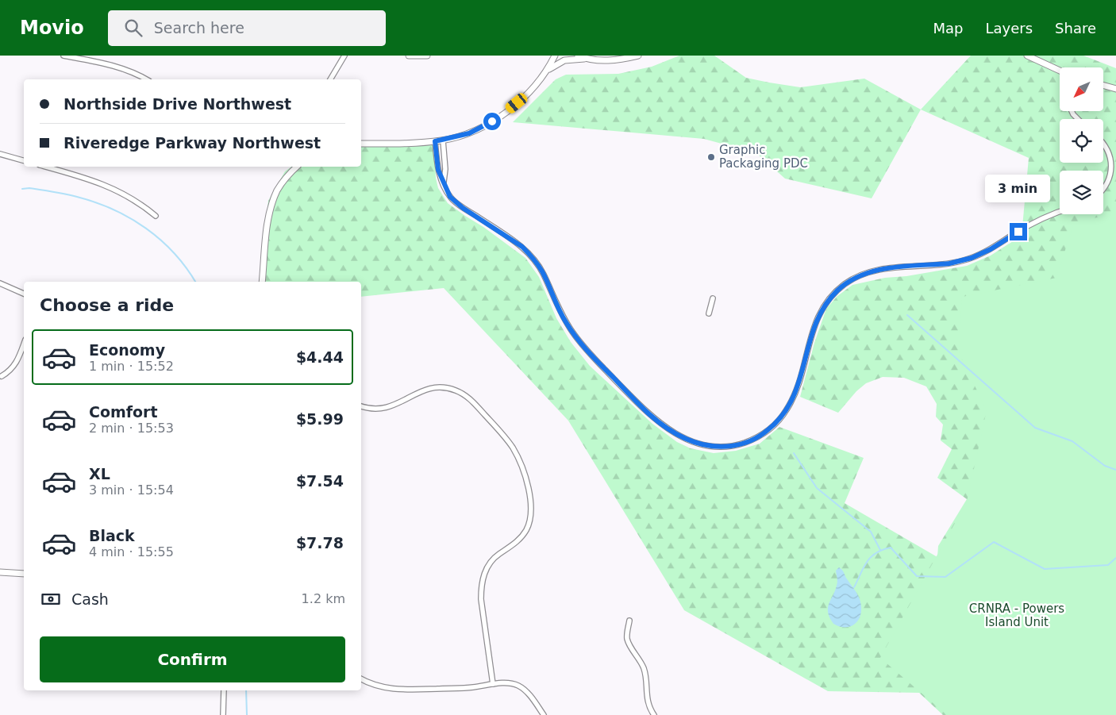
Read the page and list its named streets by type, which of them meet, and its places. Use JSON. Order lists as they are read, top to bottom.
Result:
{
  "parks": ["CRNRA - Powers Island Unit"],
  "places": ["Graphic Packaging PDC"],
  "north": "bottom left",
  "page": {
    "header": "Movio",
    "search": "Search here",
    "nav": ["Map", "Layers", "Share"],
    "banner": ["Northside Drive Northwest", "Riveredge Parkway Northwest"],
    "bubble": "3 min",
    "heading": "Choose a ride",
    "list": [
      {
        "name": "Economy",
        "note": "1 min · 15:52",
        "value": "$4.44"
      },
      {
        "name": "Comfort",
        "note": "2 min · 15:53",
        "value": "$5.99"
      },
      {
        "name": "XL",
        "note": "3 min · 15:54",
        "value": "$7.54"
      },
      {
        "name": "Black",
        "note": "4 min · 15:55",
        "value": "$7.78"
      }
    ],
    "pay": ["Cash", "1.2 km"],
    "buttons": "Confirm"
  }
}
